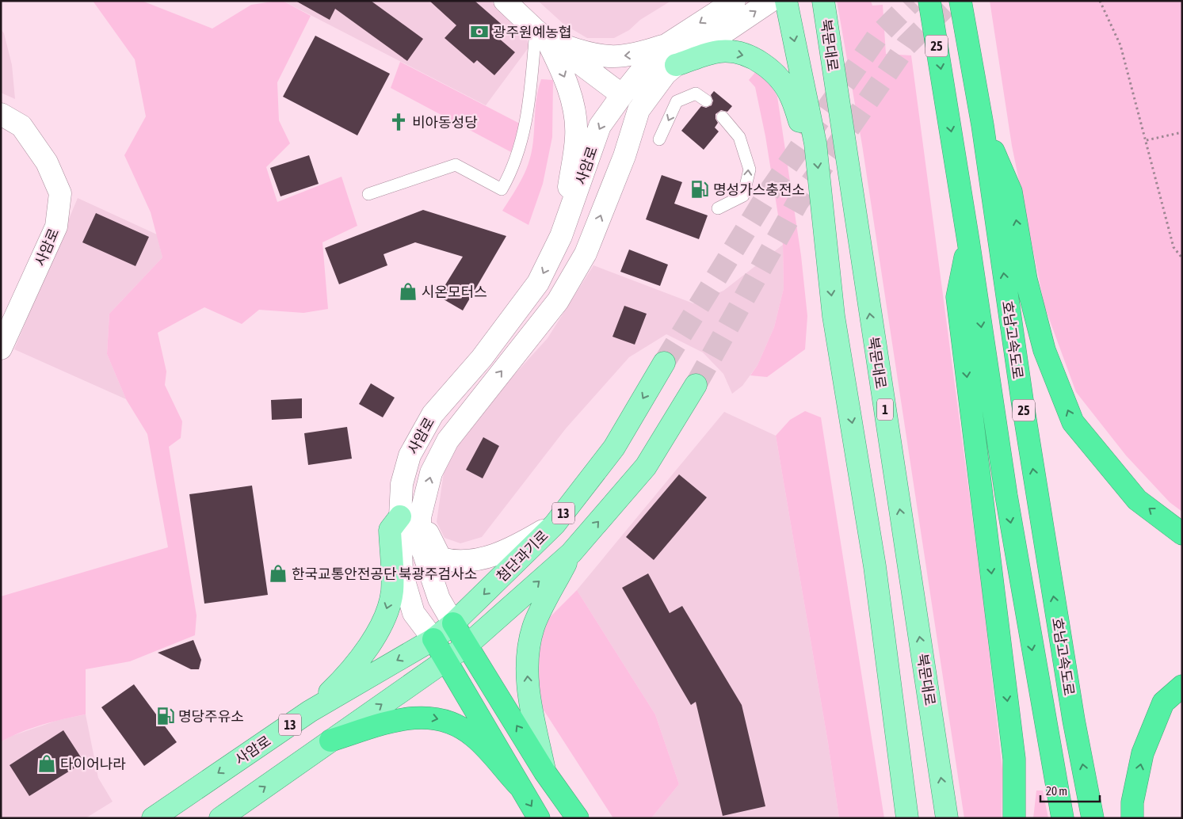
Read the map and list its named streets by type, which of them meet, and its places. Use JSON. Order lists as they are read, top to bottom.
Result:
{
  "streets": {
    "highway": ["25", "호남고속도로"],
    "main road": [
      "북문대로",
      "사암로",
      "1",
      "13",
      "첨단과기로"
    ]
  },
  "crossings": [
    ["사암로", "첨단과기로"]
  ],
  "places": {
    "bank": ["광주원예농협"],
    "church": ["비아동성당"],
    "fuel station": ["명성가스충전소", "명당주유소"],
    "shop": ["시온모터스", "한국교통안전공단 북광주검사소", "타이어나라"]
  },
  "scale_bar": "20 m"
}
